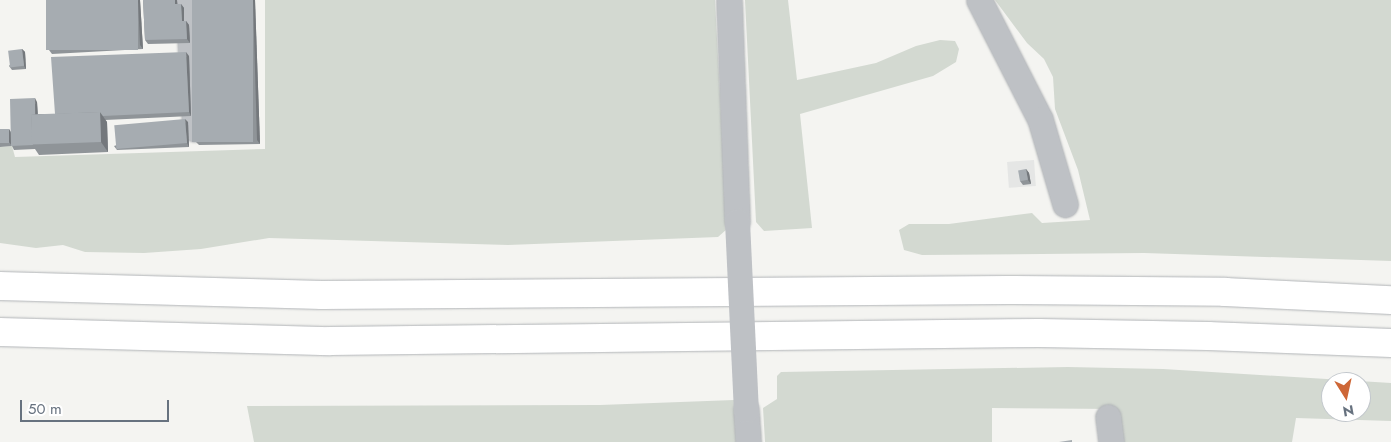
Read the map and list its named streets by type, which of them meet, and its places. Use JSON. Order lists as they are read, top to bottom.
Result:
{
  "scale_bar": "50 m",
  "north": "bottom"
}
